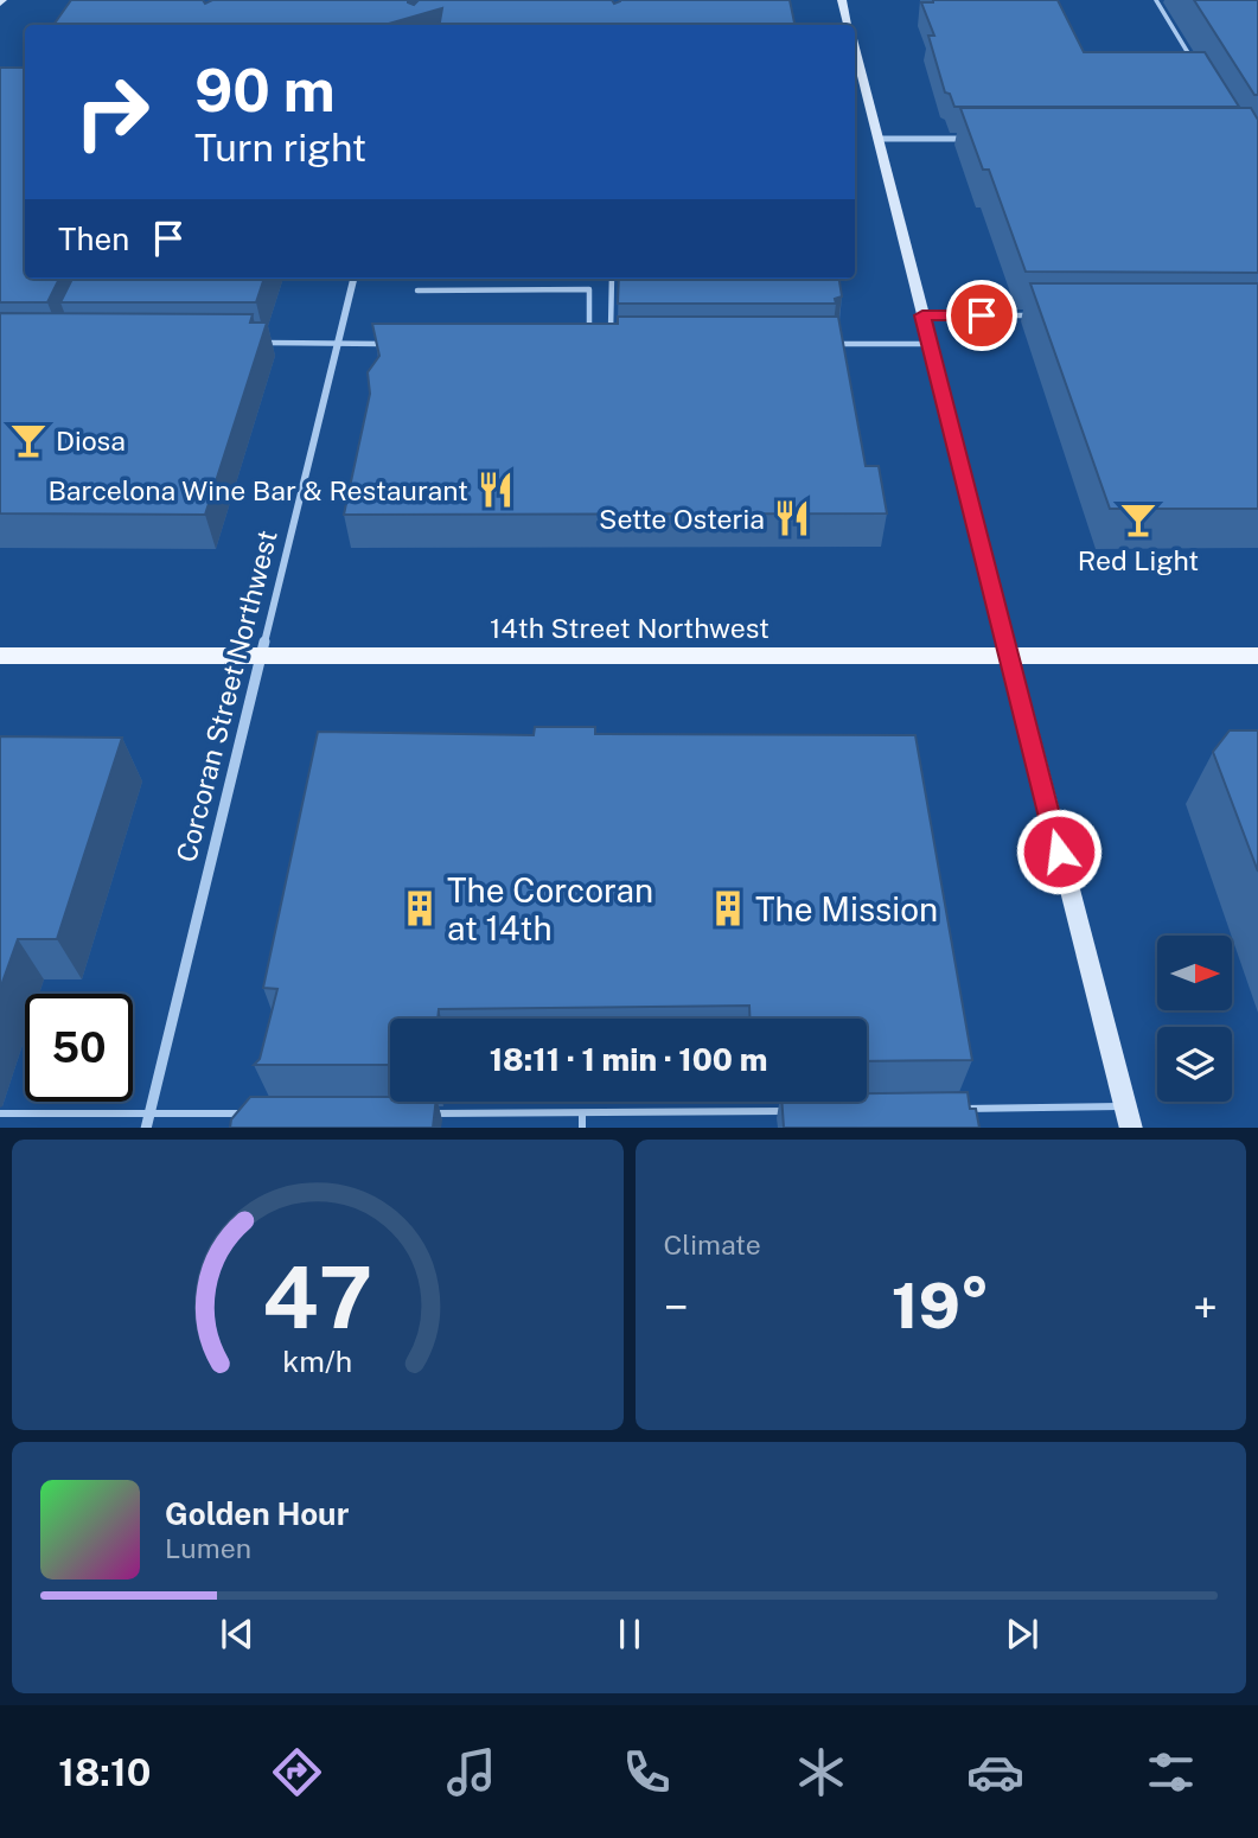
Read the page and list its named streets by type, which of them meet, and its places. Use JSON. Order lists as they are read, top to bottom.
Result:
{
  "streets": {
    "main road": ["14th Street Northwest"],
    "street": ["Corcoran Street Northwest"]
  },
  "crossings": [
    ["14th Street Northwest", "Corcoran Street Northwest"]
  ],
  "places": {
    "bar": ["Diosa", "Red Light"],
    "restaurant": ["Barcelona Wine Bar & Restaurant", "Sette Osteria"],
    "building": ["The Corcoran at 14th", "The Mission"]
  },
  "north": "right",
  "page": {
    "turn": ["90 m", "Turn right"],
    "then": "Then",
    "limit": "50",
    "trip": "18:11 · 1 min · 100 m",
    "tile": "Climate",
    "heat": ["−", "19°", "+"],
    "song": ["Golden Hour", "Lumen"],
    "tabs": "18:10",
    "gauge": ["47", "km/h"]
  }
}
